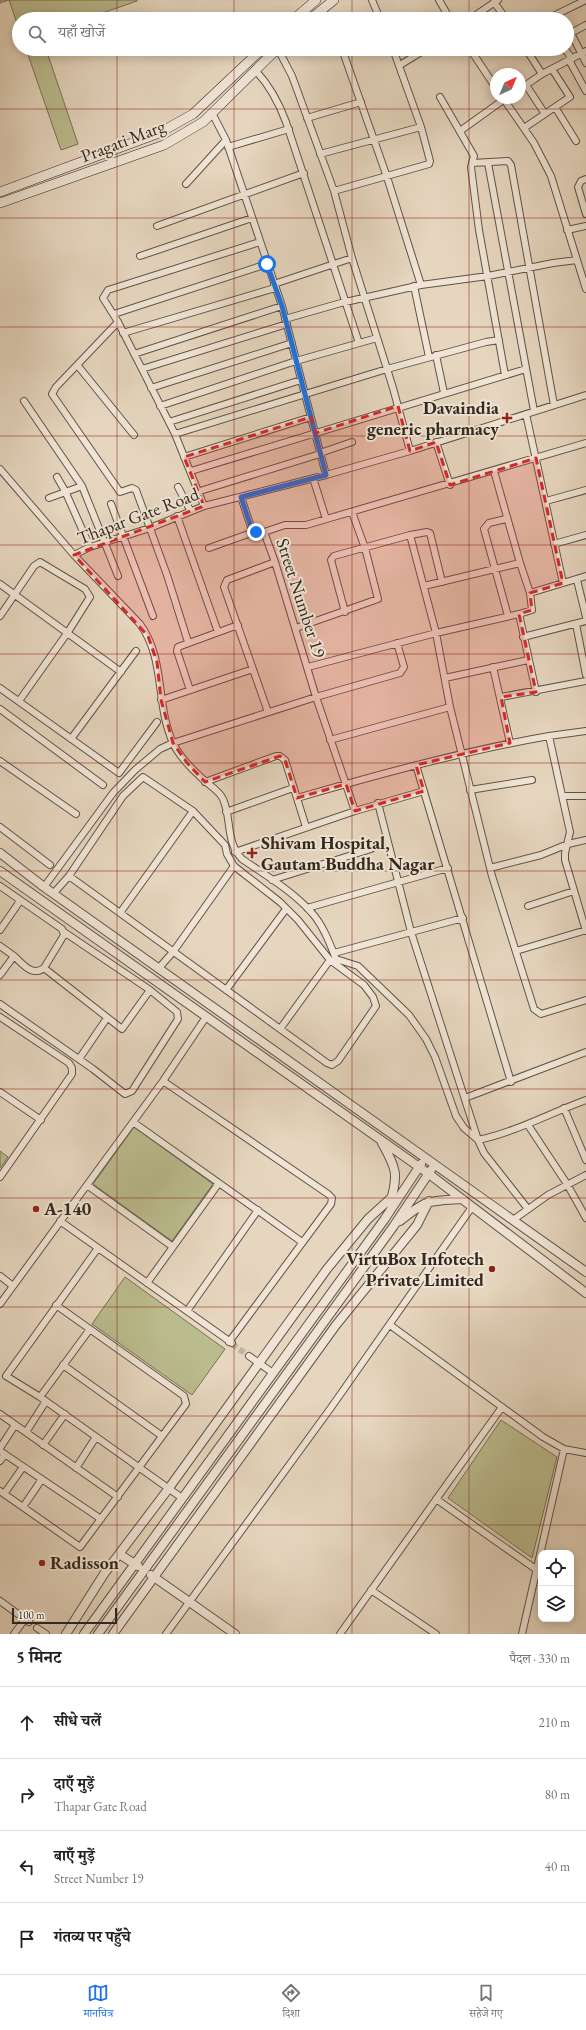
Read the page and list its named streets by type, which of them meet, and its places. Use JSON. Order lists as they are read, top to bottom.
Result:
{
  "streets": {
    "main road": ["Pragati Marg"],
    "street": ["Thapar Gate Road", "Street Number 19"]
  },
  "crossings": [
    ["Thapar Gate Road", "Street Number 19"]
  ],
  "places": {
    "health": ["Davaindia generic pharmacy", "Shivam Hospital, Gautam Buddha Nagar"],
    "other": ["A-140", "VirtuBox Infotech Private Limited", "Radisson"]
  },
  "scale_bar": "100 m",
  "north": "top right",
  "page": {
    "search": "यहाँ खोजें",
    "scale": "100 m",
    "heading": ["5 मिनट", "पैदल · 330 m"],
    "list": [
      ["सीधे चलें", "210 m"],
      ["दाएँ मुड़ें", "Thapar Gate Road", "80 m"],
      ["बाएँ मुड़ें", "Street Number 19", "40 m"],
      "गंतव्य पर पहुँचे"
    ],
    "nav": ["मानचित्र", "दिशा", "सहेजे गए"]
  }
}
